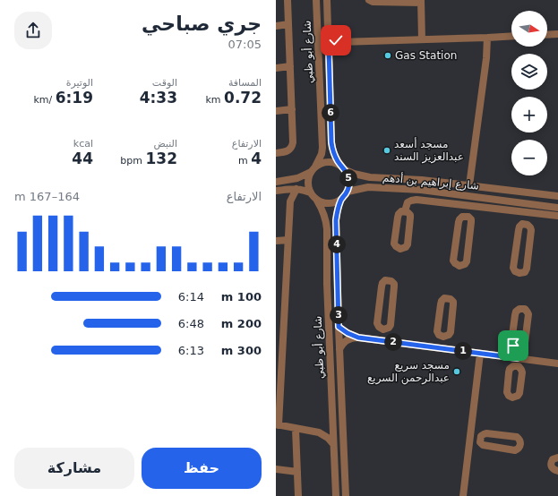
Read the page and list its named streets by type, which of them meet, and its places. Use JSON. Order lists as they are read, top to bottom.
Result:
{
  "streets": {
    "street": ["شارع أبو ظبي", "شارع إبراهيم بن أدهم"]
  },
  "crossings": [
    ["شارع أبو ظبي", "شارع إبراهيم بن أدهم"]
  ],
  "places": ["Gas Station", "مسجد أسعد عبدالعزيز السند", "مسجد سريع عبدالرحمن السريع"],
  "north": "right",
  "page": {
    "heading": ["جري صباحي", "07:05"],
    "map_buttons": ["+", "−"],
    "stats": [
      ["المسافة", "0.72 km"],
      ["الوقت", "4:33"],
      ["الوتيرة", "6:19 /km"],
      ["الارتفاع", "4 m"],
      ["النبض", "132 bpm"],
      ["kcal", "44"]
    ],
    "pins": [
      "6",
      "5",
      "4",
      "3",
      "2",
      "1"
    ],
    "chart": ["الارتفاع", "164–167 m"],
    "list": [
      {
        "name": "100 m",
        "note": "6:14"
      },
      {
        "name": "200 m",
        "note": "6:48"
      },
      {
        "name": "300 m",
        "note": "6:13"
      }
    ],
    "buttons": ["حفظ", "مشاركة"]
  }
}
